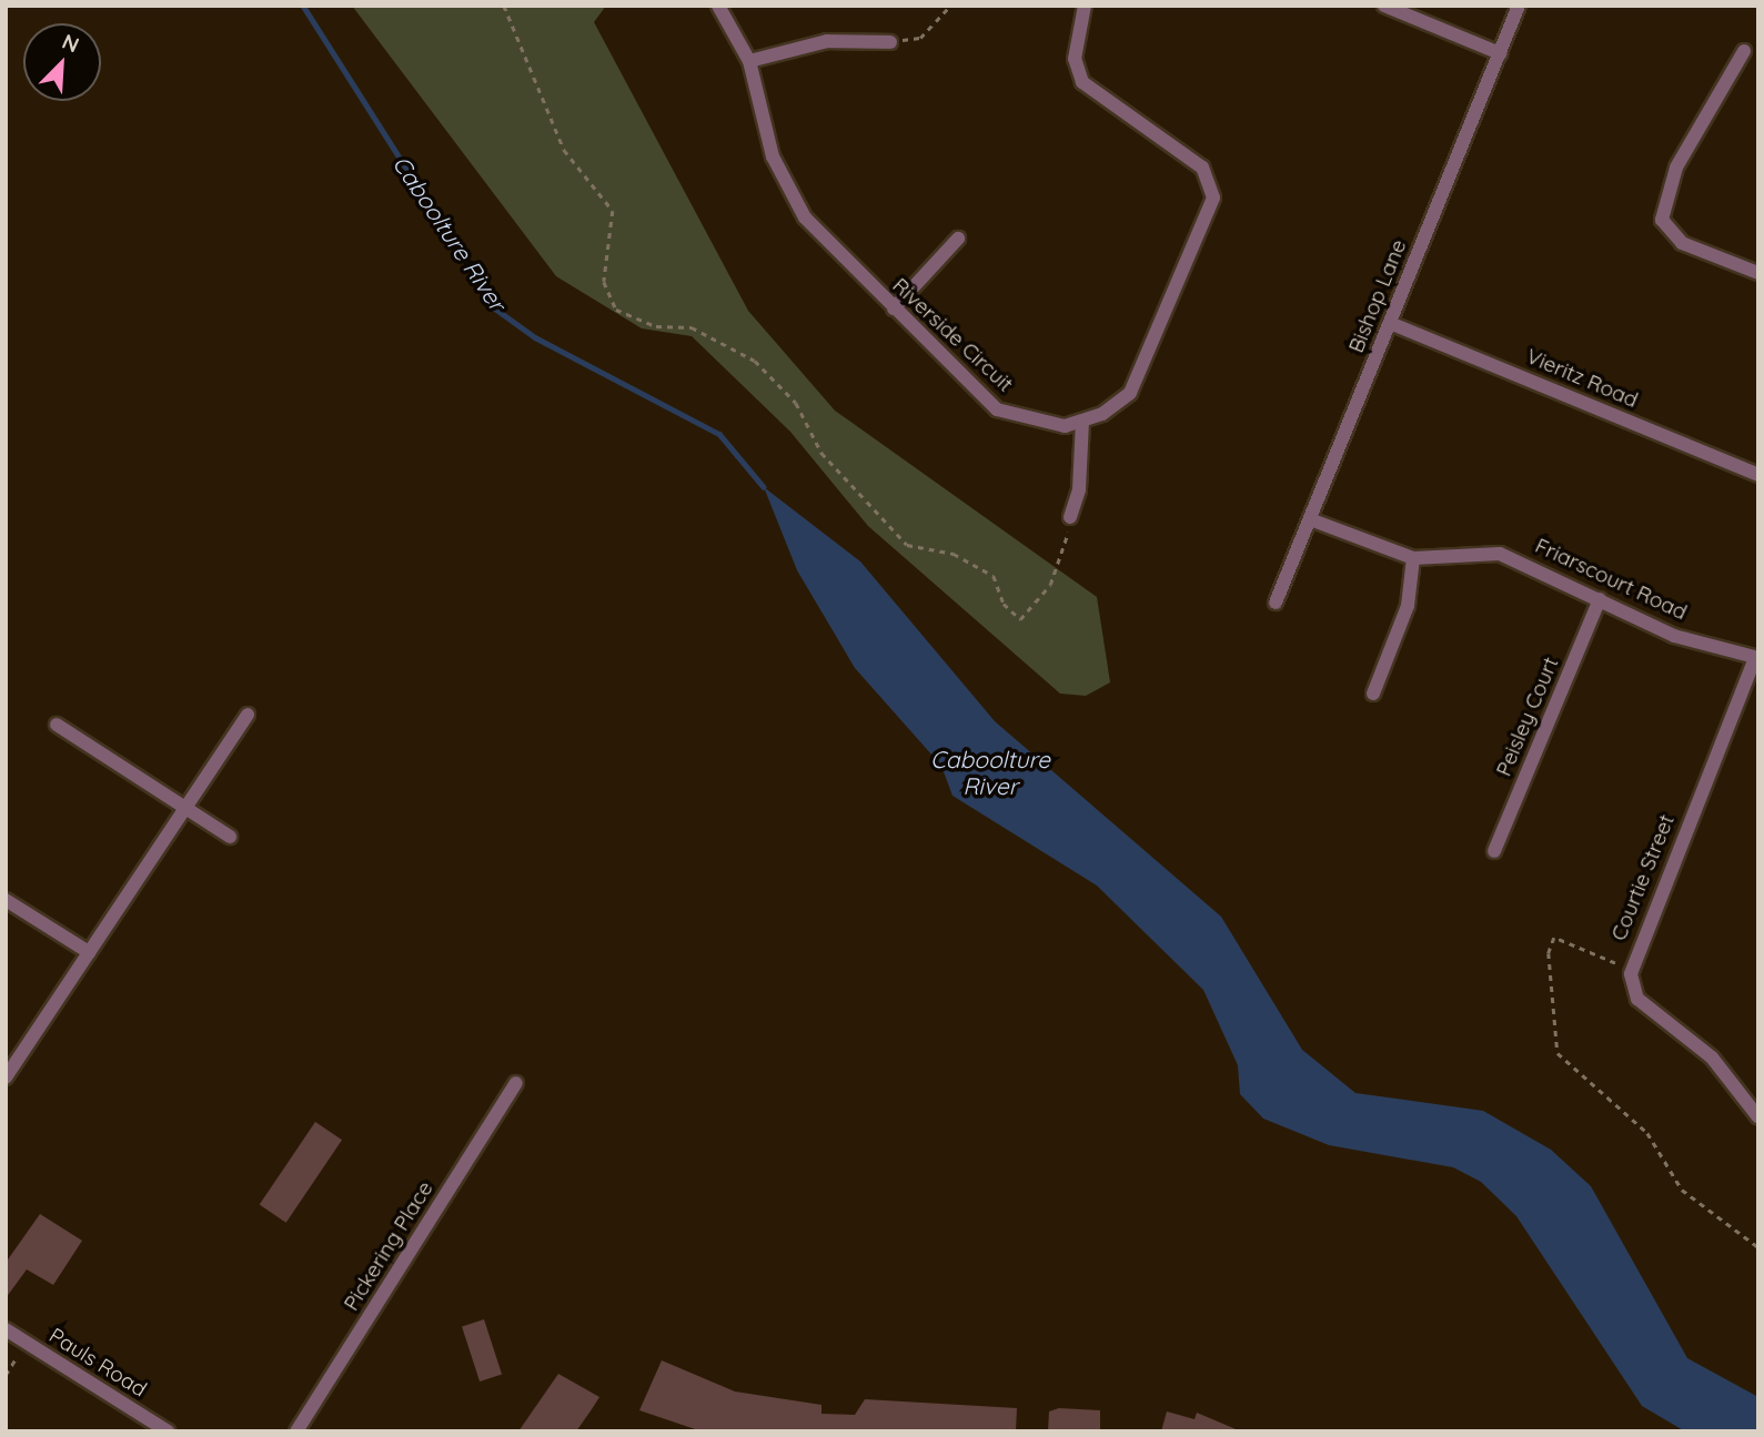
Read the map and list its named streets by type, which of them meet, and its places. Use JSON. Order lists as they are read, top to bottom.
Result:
{
  "streets": {
    "street": [
      "Bishop Lane",
      "Riverside Circuit",
      "Vieritz Road",
      "Friarscourt Road",
      "Peisley Court",
      "Courtie Street",
      "Pickering Place",
      "Pauls Road"
    ]
  },
  "crossings": [
    ["Bishop Lane", "Vieritz Road"],
    ["Bishop Lane", "Friarscourt Road"],
    ["Friarscourt Road", "Peisley Court"],
    ["Friarscourt Road", "Courtie Street"]
  ],
  "water": ["Caboolture River"],
  "north": "top right"
}
